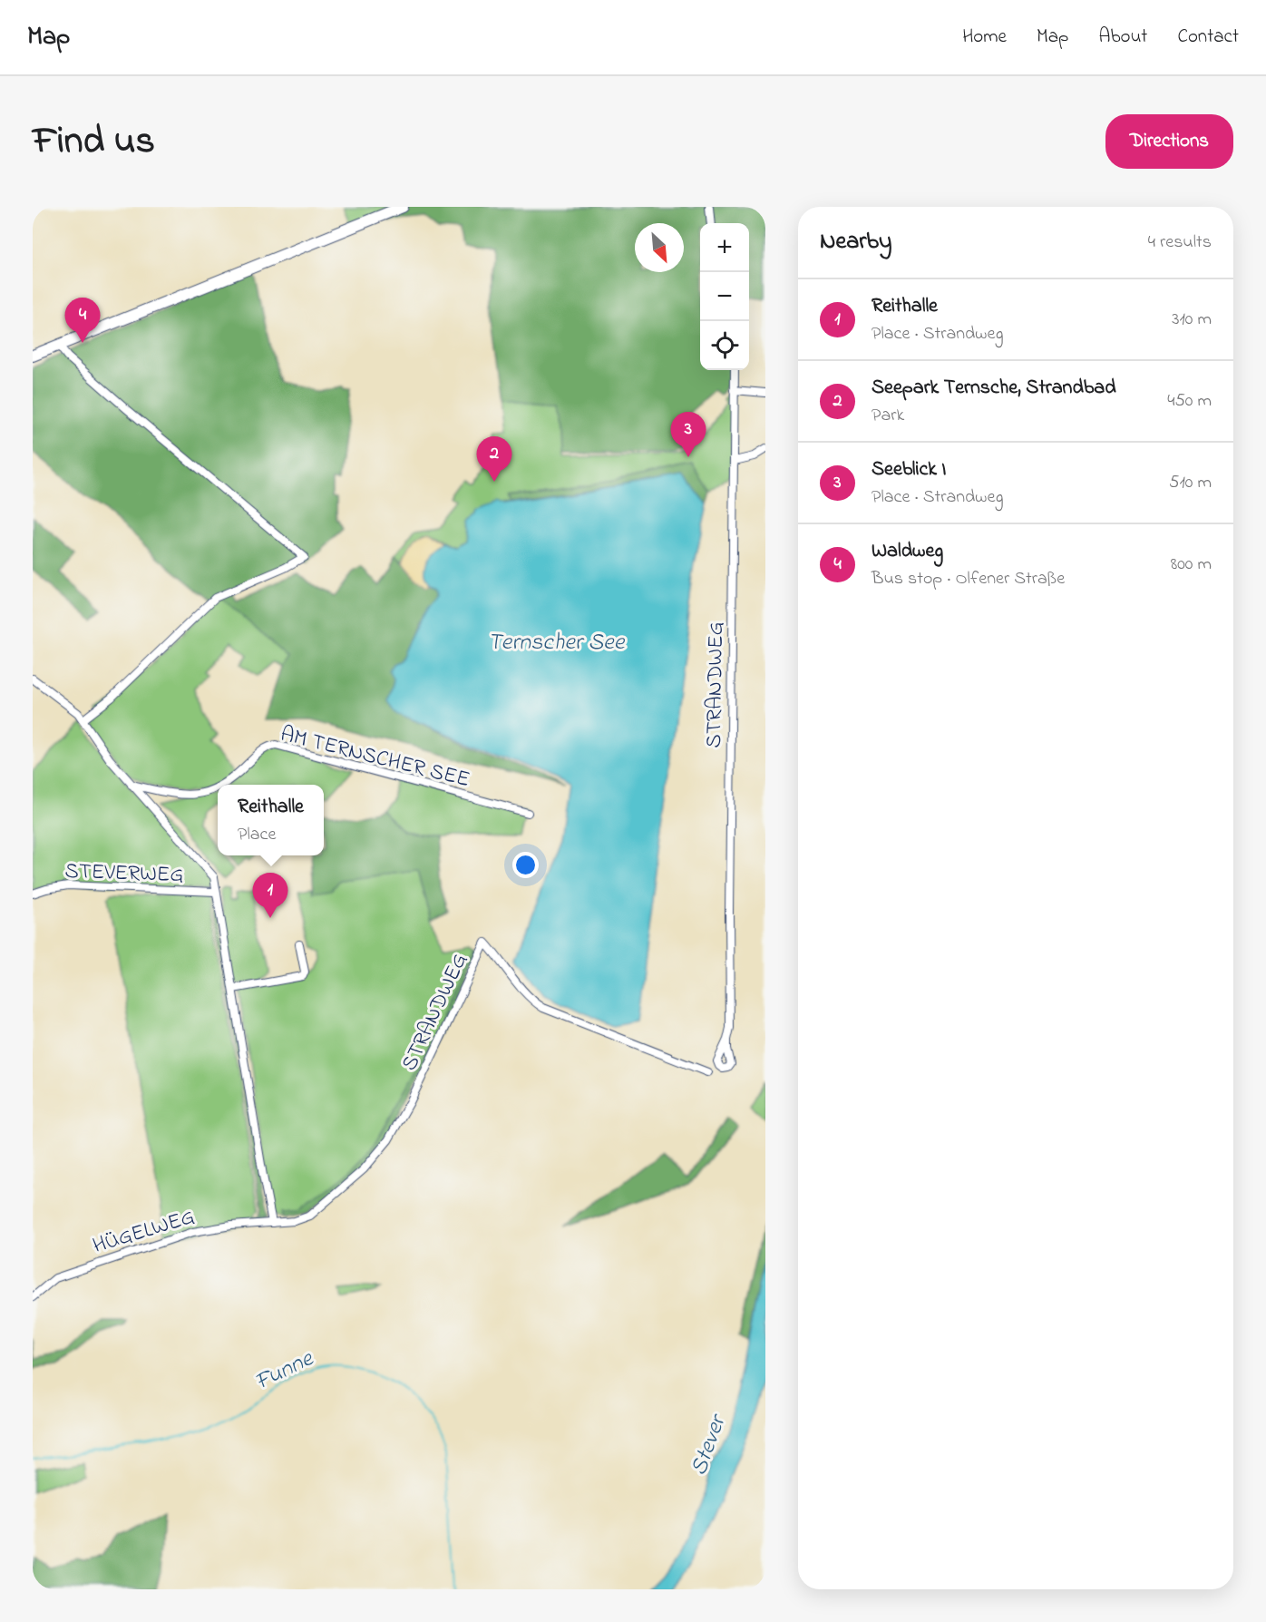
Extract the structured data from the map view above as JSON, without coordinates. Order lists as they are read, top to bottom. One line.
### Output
{"streets":{"street":["STRANDWEG","AM TERNSCHER SEE","STEVERWEG","HÜGELWEG"]},"crossings":[["STRANDWEG","HÜGELWEG"]],"water":["Ternscher See","Funne","Stever"],"north":"bottom right","page":{"header":"Map","nav":["Home","Map","About","Contact"],"title":"Find us","buttons":"Directions","heading":["Nearby","4 results"],"map_buttons":["+","−"],"list":[{"mark":"1","name":"Reithalle","note":"Place · Strandweg","value":"310 m"},{"mark":"2","name":"Seepark Ternsche, Strandbad","note":"Park","value":"450 m"},{"mark":"3","name":"Seeblick I","note":"Place · Strandweg","value":"510 m"},{"mark":"4","name":"Waldweg","note":"Bus stop · Olfener Straße","value":"800 m"}],"pins":["4","3","2","1"],"popup":["Reithalle","Place"]}}
